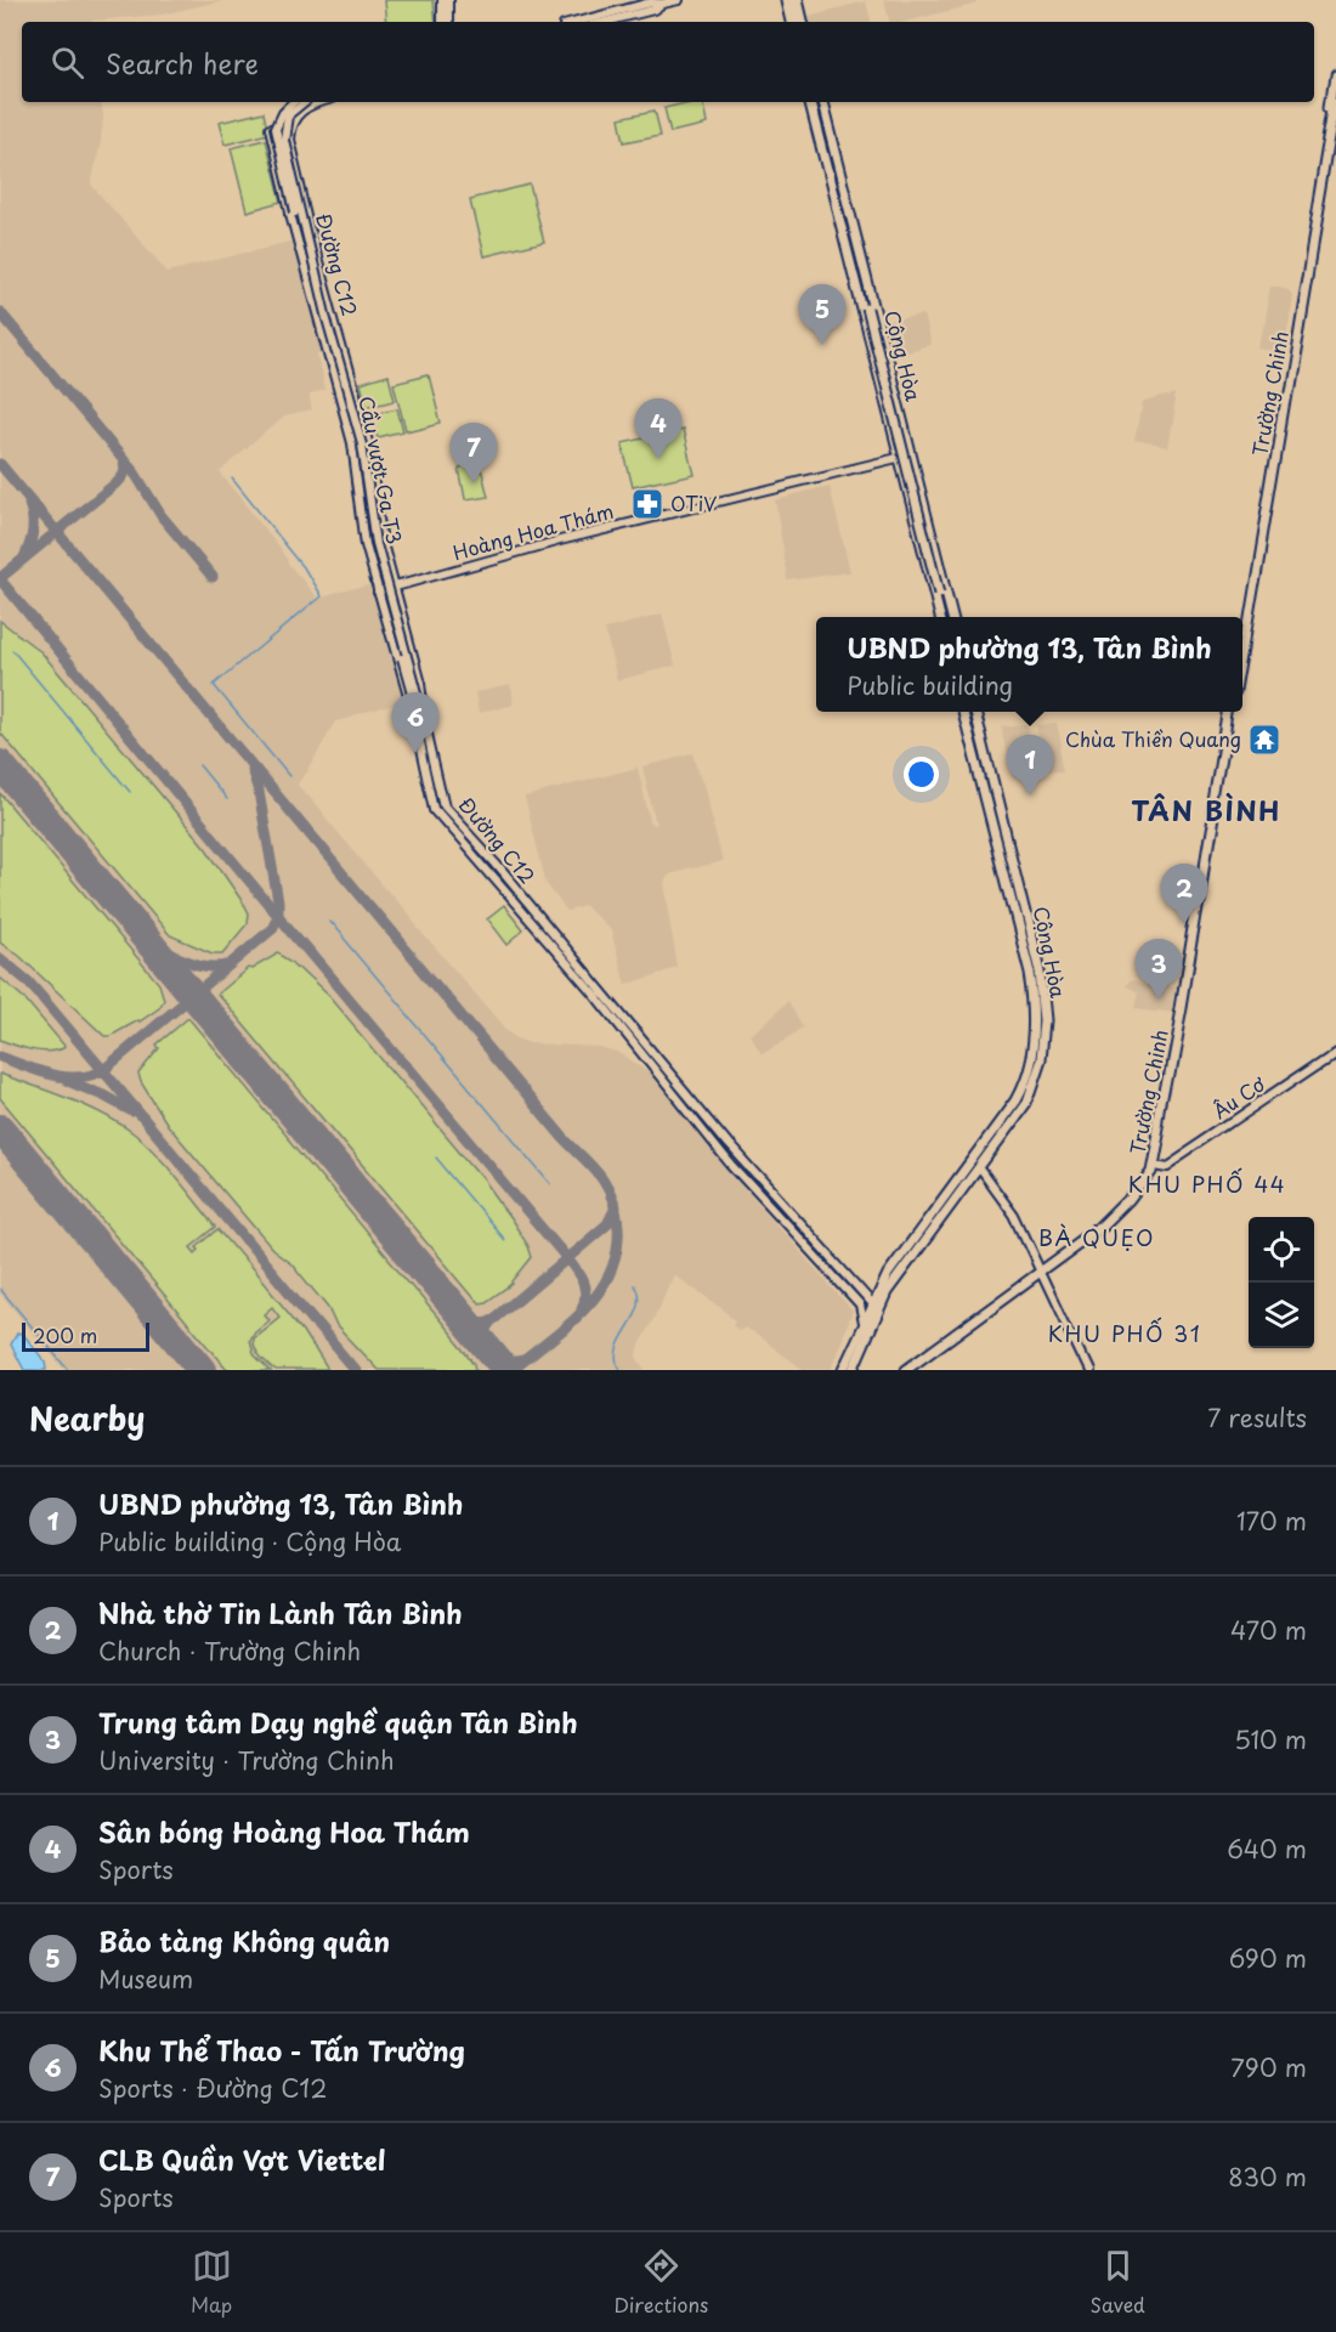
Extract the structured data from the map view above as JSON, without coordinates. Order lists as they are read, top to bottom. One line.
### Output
{"streets":{"main road":["Đường C12","Cộng Hòa","Trường Chinh","Cầu vượt Ga T3","Hoàng Hoa Thám","Âu Cơ"]},"crossings":[["Đường C12","Cộng Hòa"],["Đường C12","Cầu vượt Ga T3"],["Đường C12","Hoàng Hoa Thám"],["Cộng Hòa","Hoàng Hoa Thám"],["Trường Chinh","Âu Cơ"]],"districts":["TÂN BÌNH","KHU PHỐ 44","BÀ QUẸO","KHU PHỐ 31"],"places":{"pharmacy":["OTiV"],"temple":["Chùa Thiền Quang"]},"scale_bar":"200 m","page":{"search":"Search here","pins":["5","4","7","6","1","2","3"],"popup":["UBND phường 13, Tân Bình","Public building"],"scale":"200 m","heading":["Nearby","7 results"],"list":[{"mark":"1","name":"UBND phường 13, Tân Bình","note":"Public building · Cộng Hòa","value":"170 m"},{"mark":"2","name":"Nhà thờ Tin Lành Tân Bình","note":"Church · Trường Chinh","value":"470 m"},{"mark":"3","name":"Trung tâm Dạy nghề quận Tân Bình","note":"University · Trường Chinh","value":"510 m"},{"mark":"4","name":"Sân bóng Hoàng Hoa Thám","note":"Sports","value":"640 m"},{"mark":"5","name":"Bảo tàng Không quân","note":"Museum","value":"690 m"},{"mark":"6","name":"Khu Thể Thao - Tấn Trường","note":"Sports · Đường C12","value":"790 m"},{"mark":"7","name":"CLB Quần Vợt Viettel","note":"Sports","value":"830 m"}],"nav":["Map","Directions","Saved"]}}
